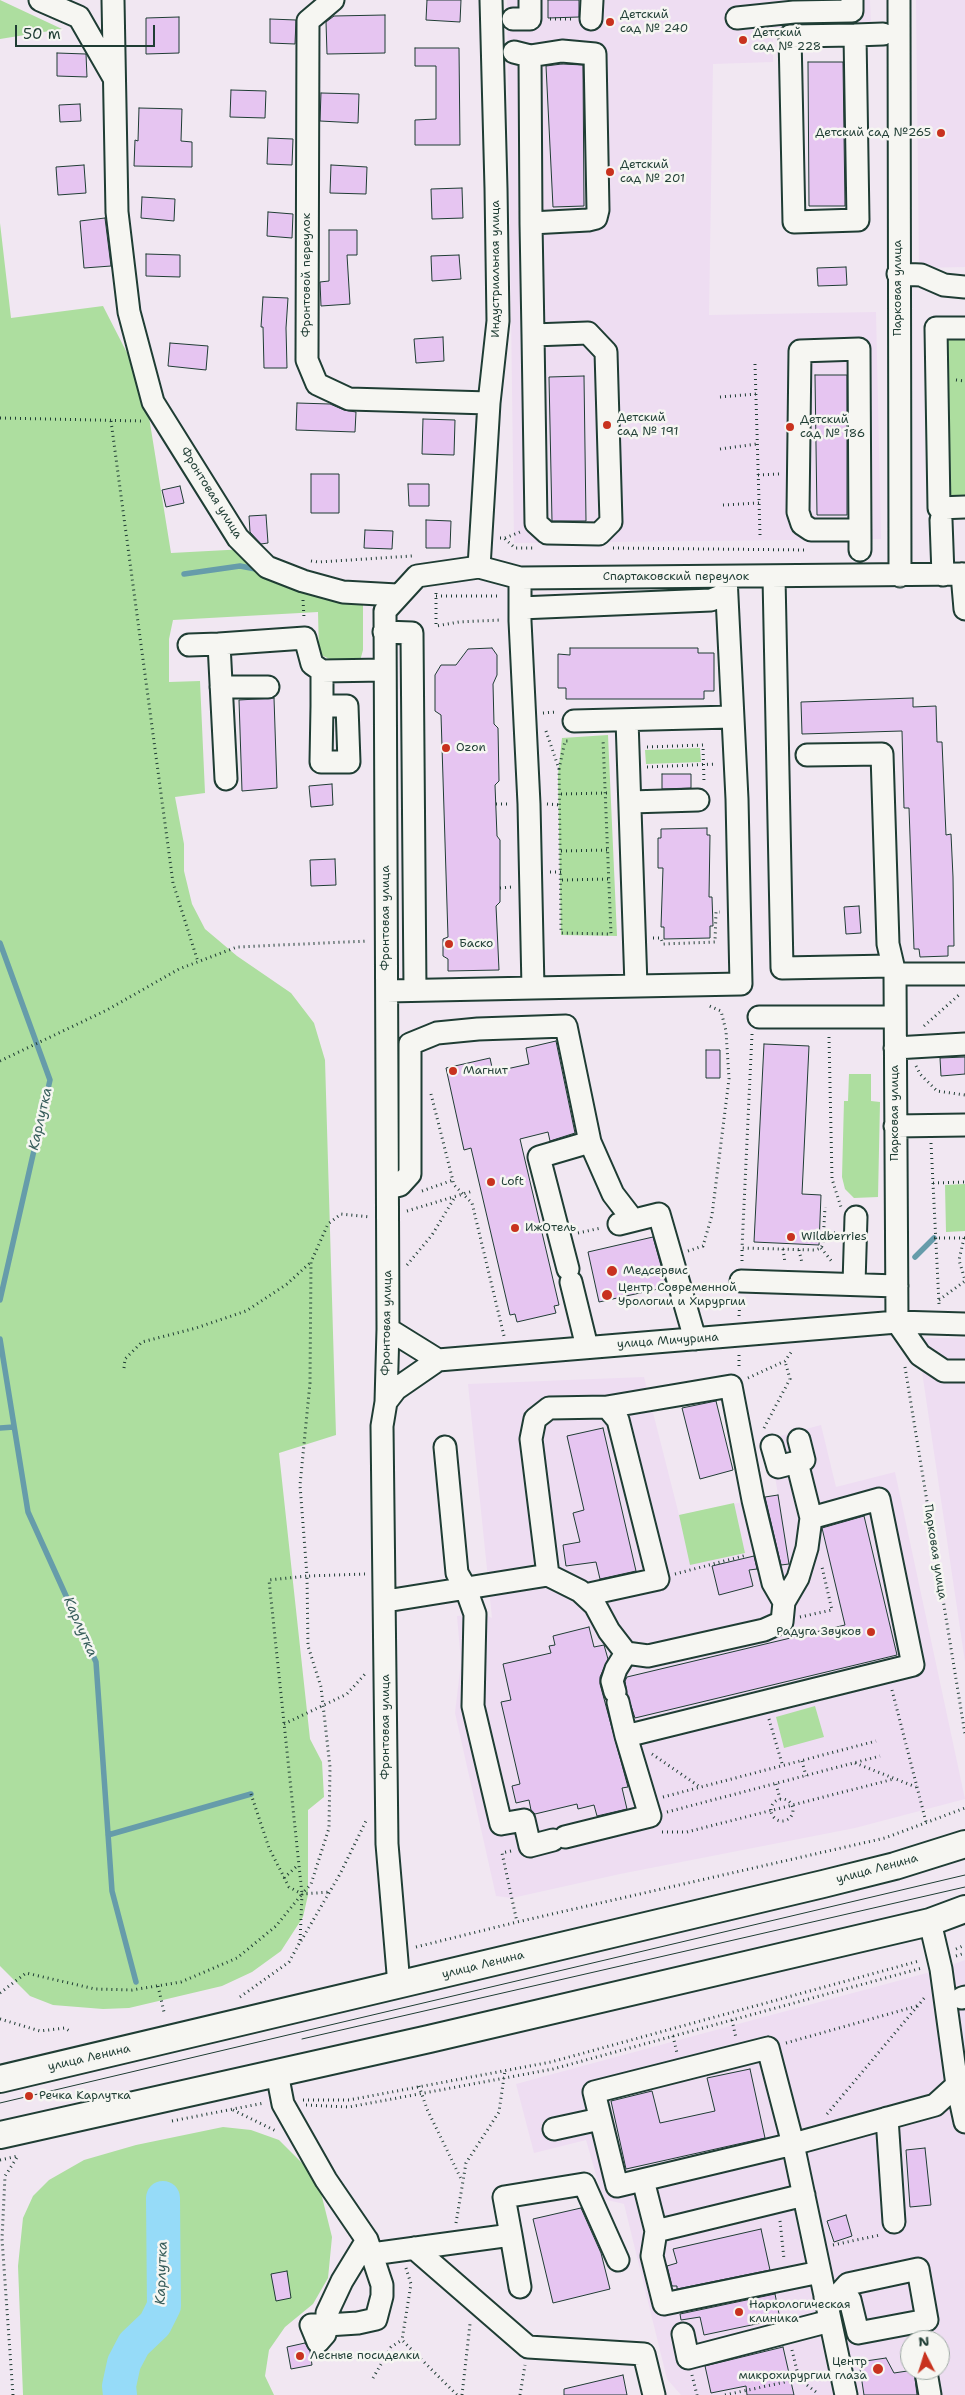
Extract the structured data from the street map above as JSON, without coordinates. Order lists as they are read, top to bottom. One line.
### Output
{"streets":{"main road":["улица Ленина"],"street":["Индустриальная улица","Фронтовой переулок","Парковая улица","Фронтовая улица","Спартаковский переулок","улица Мичурина"]},"crossings":[["Индустриальная улица","Фронтовой переулок"],["Индустриальная улица","Спартаковский переулок"],["Парковая улица","Спартаковский переулок"],["Парковая улица","улица Мичурина"],["Фронтовая улица","Спартаковский переулок"],["Фронтовая улица","улица Мичурина"],["Фронтовая улица","улица Ленина"]],"water":["Карлутка"],"places":["Детский сад № 240","Детский сад № 228","Детский сад №265","Детский сад № 201","Детский сад № 191","Детский сад № 186","Ozon","Баско","Магнит","Loft","ИжОтель","Wildberries","Медсервис","Центр Современной Урологии и Хирургии","Радуга Звуков","Речка Карлутка","Наркологическая клиника","Лесные посиделки","Центр микрохирургии глаза"],"scale_bar":"50 m","north":"top"}
